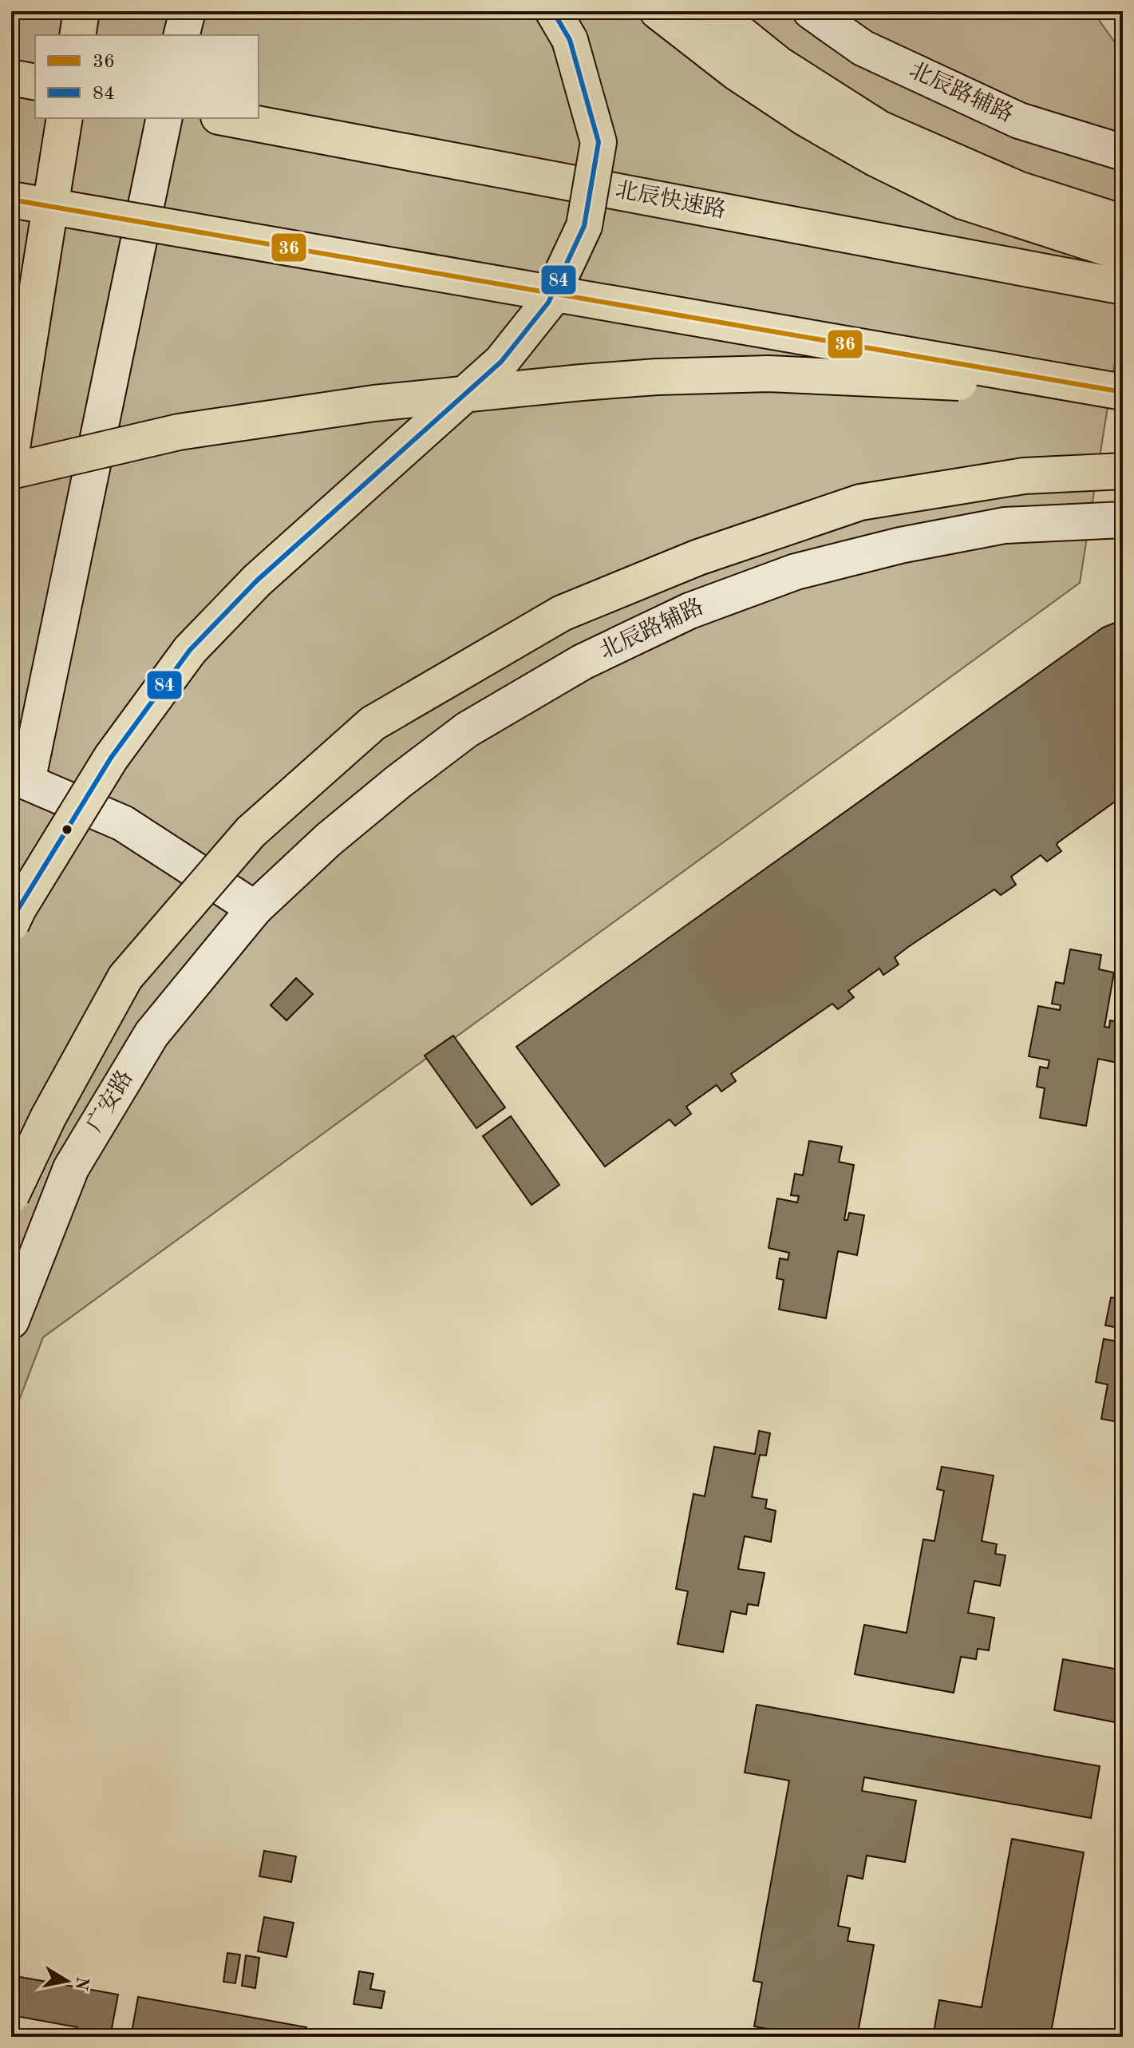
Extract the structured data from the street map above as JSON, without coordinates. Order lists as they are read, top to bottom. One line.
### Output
{"streets":{"highway":["北辰快速路"],"main road":["北辰路辅路","广安路"]},"crossings":[["北辰路辅路","广安路"]],"lines":["transit line 84","transit line 36"],"legend":["36","84"],"north":"right"}
